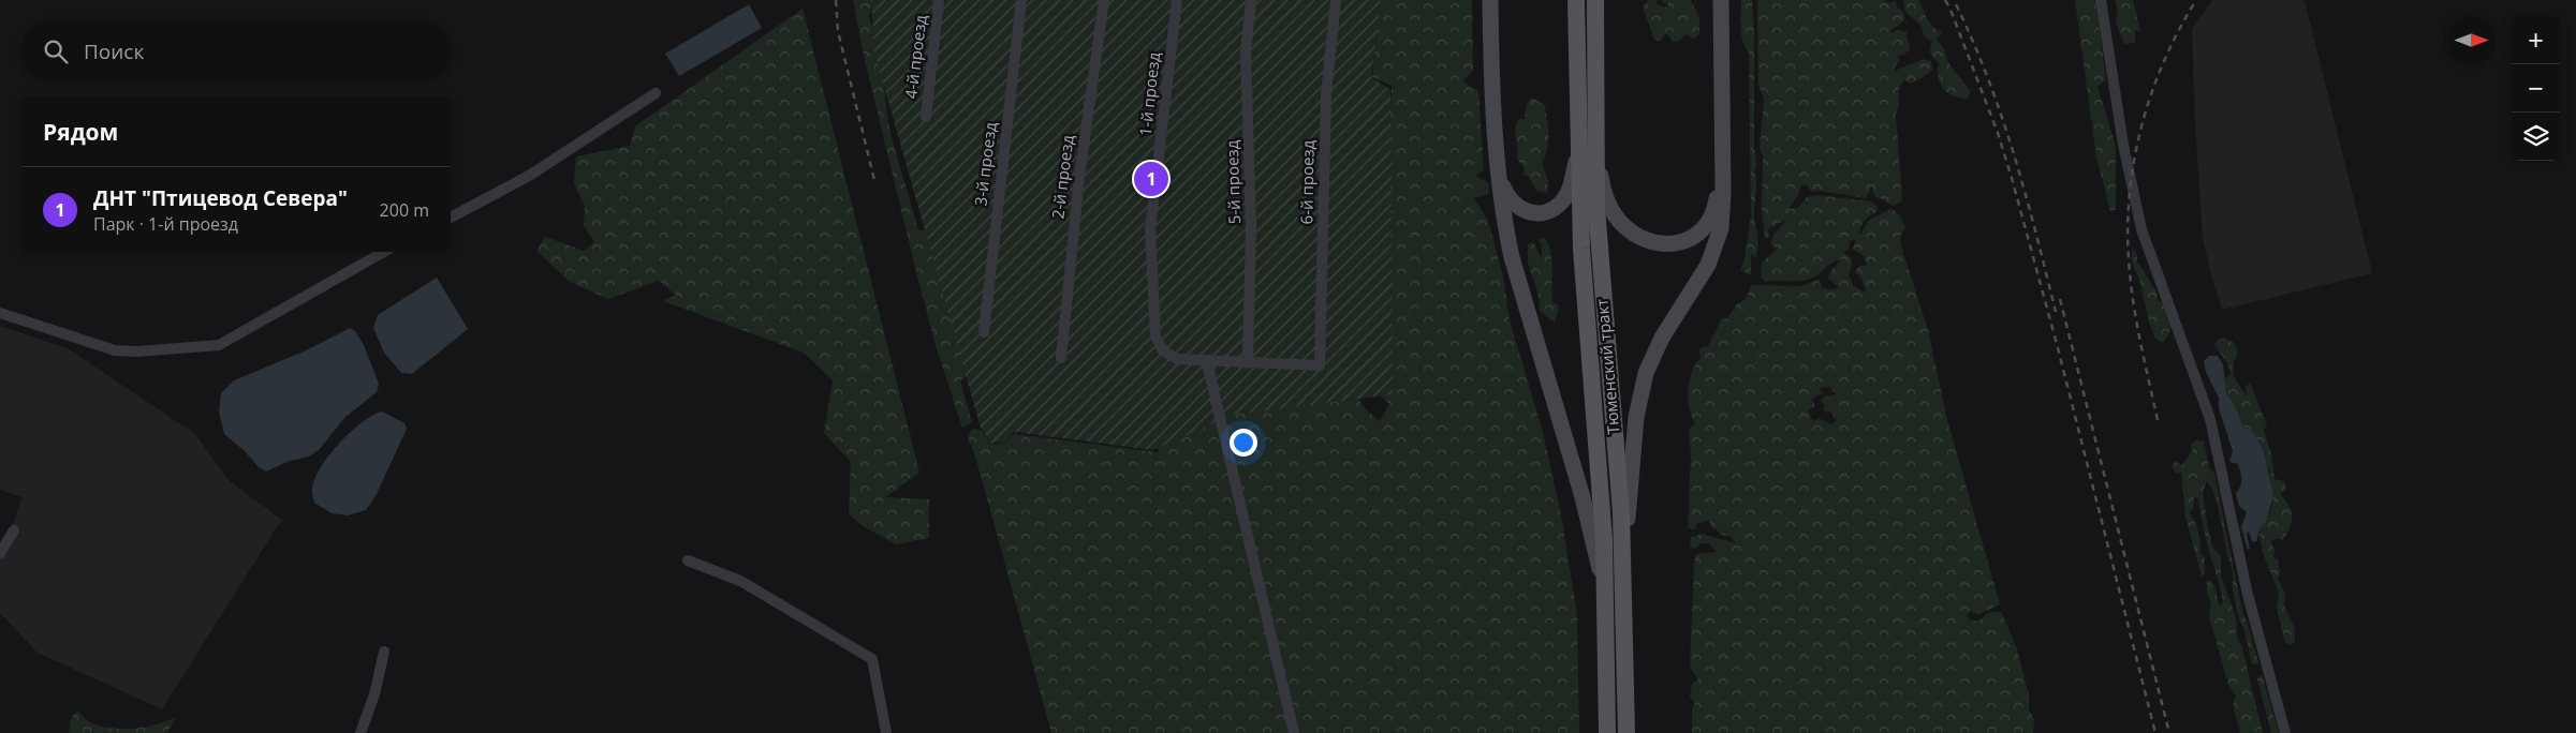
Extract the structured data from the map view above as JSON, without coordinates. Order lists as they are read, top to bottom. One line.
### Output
{"streets":{"main road":["Тюменский тракт"],"street":["4-й проезд","1-й проезд","3-й проезд","2-й проезд","5-й проезд","6-й проезд"]},"crossings":[["5-й проезд","6-й проезд"]],"north":"right","page":{"map_buttons":["+","−"],"search":"Поиск","heading":"Рядом","pins":"1","list":[{"mark":"1","name":"ДНТ \"Птицевод Севера\"","note":"Парк · 1-й проезд","value":"200 m"}]}}
